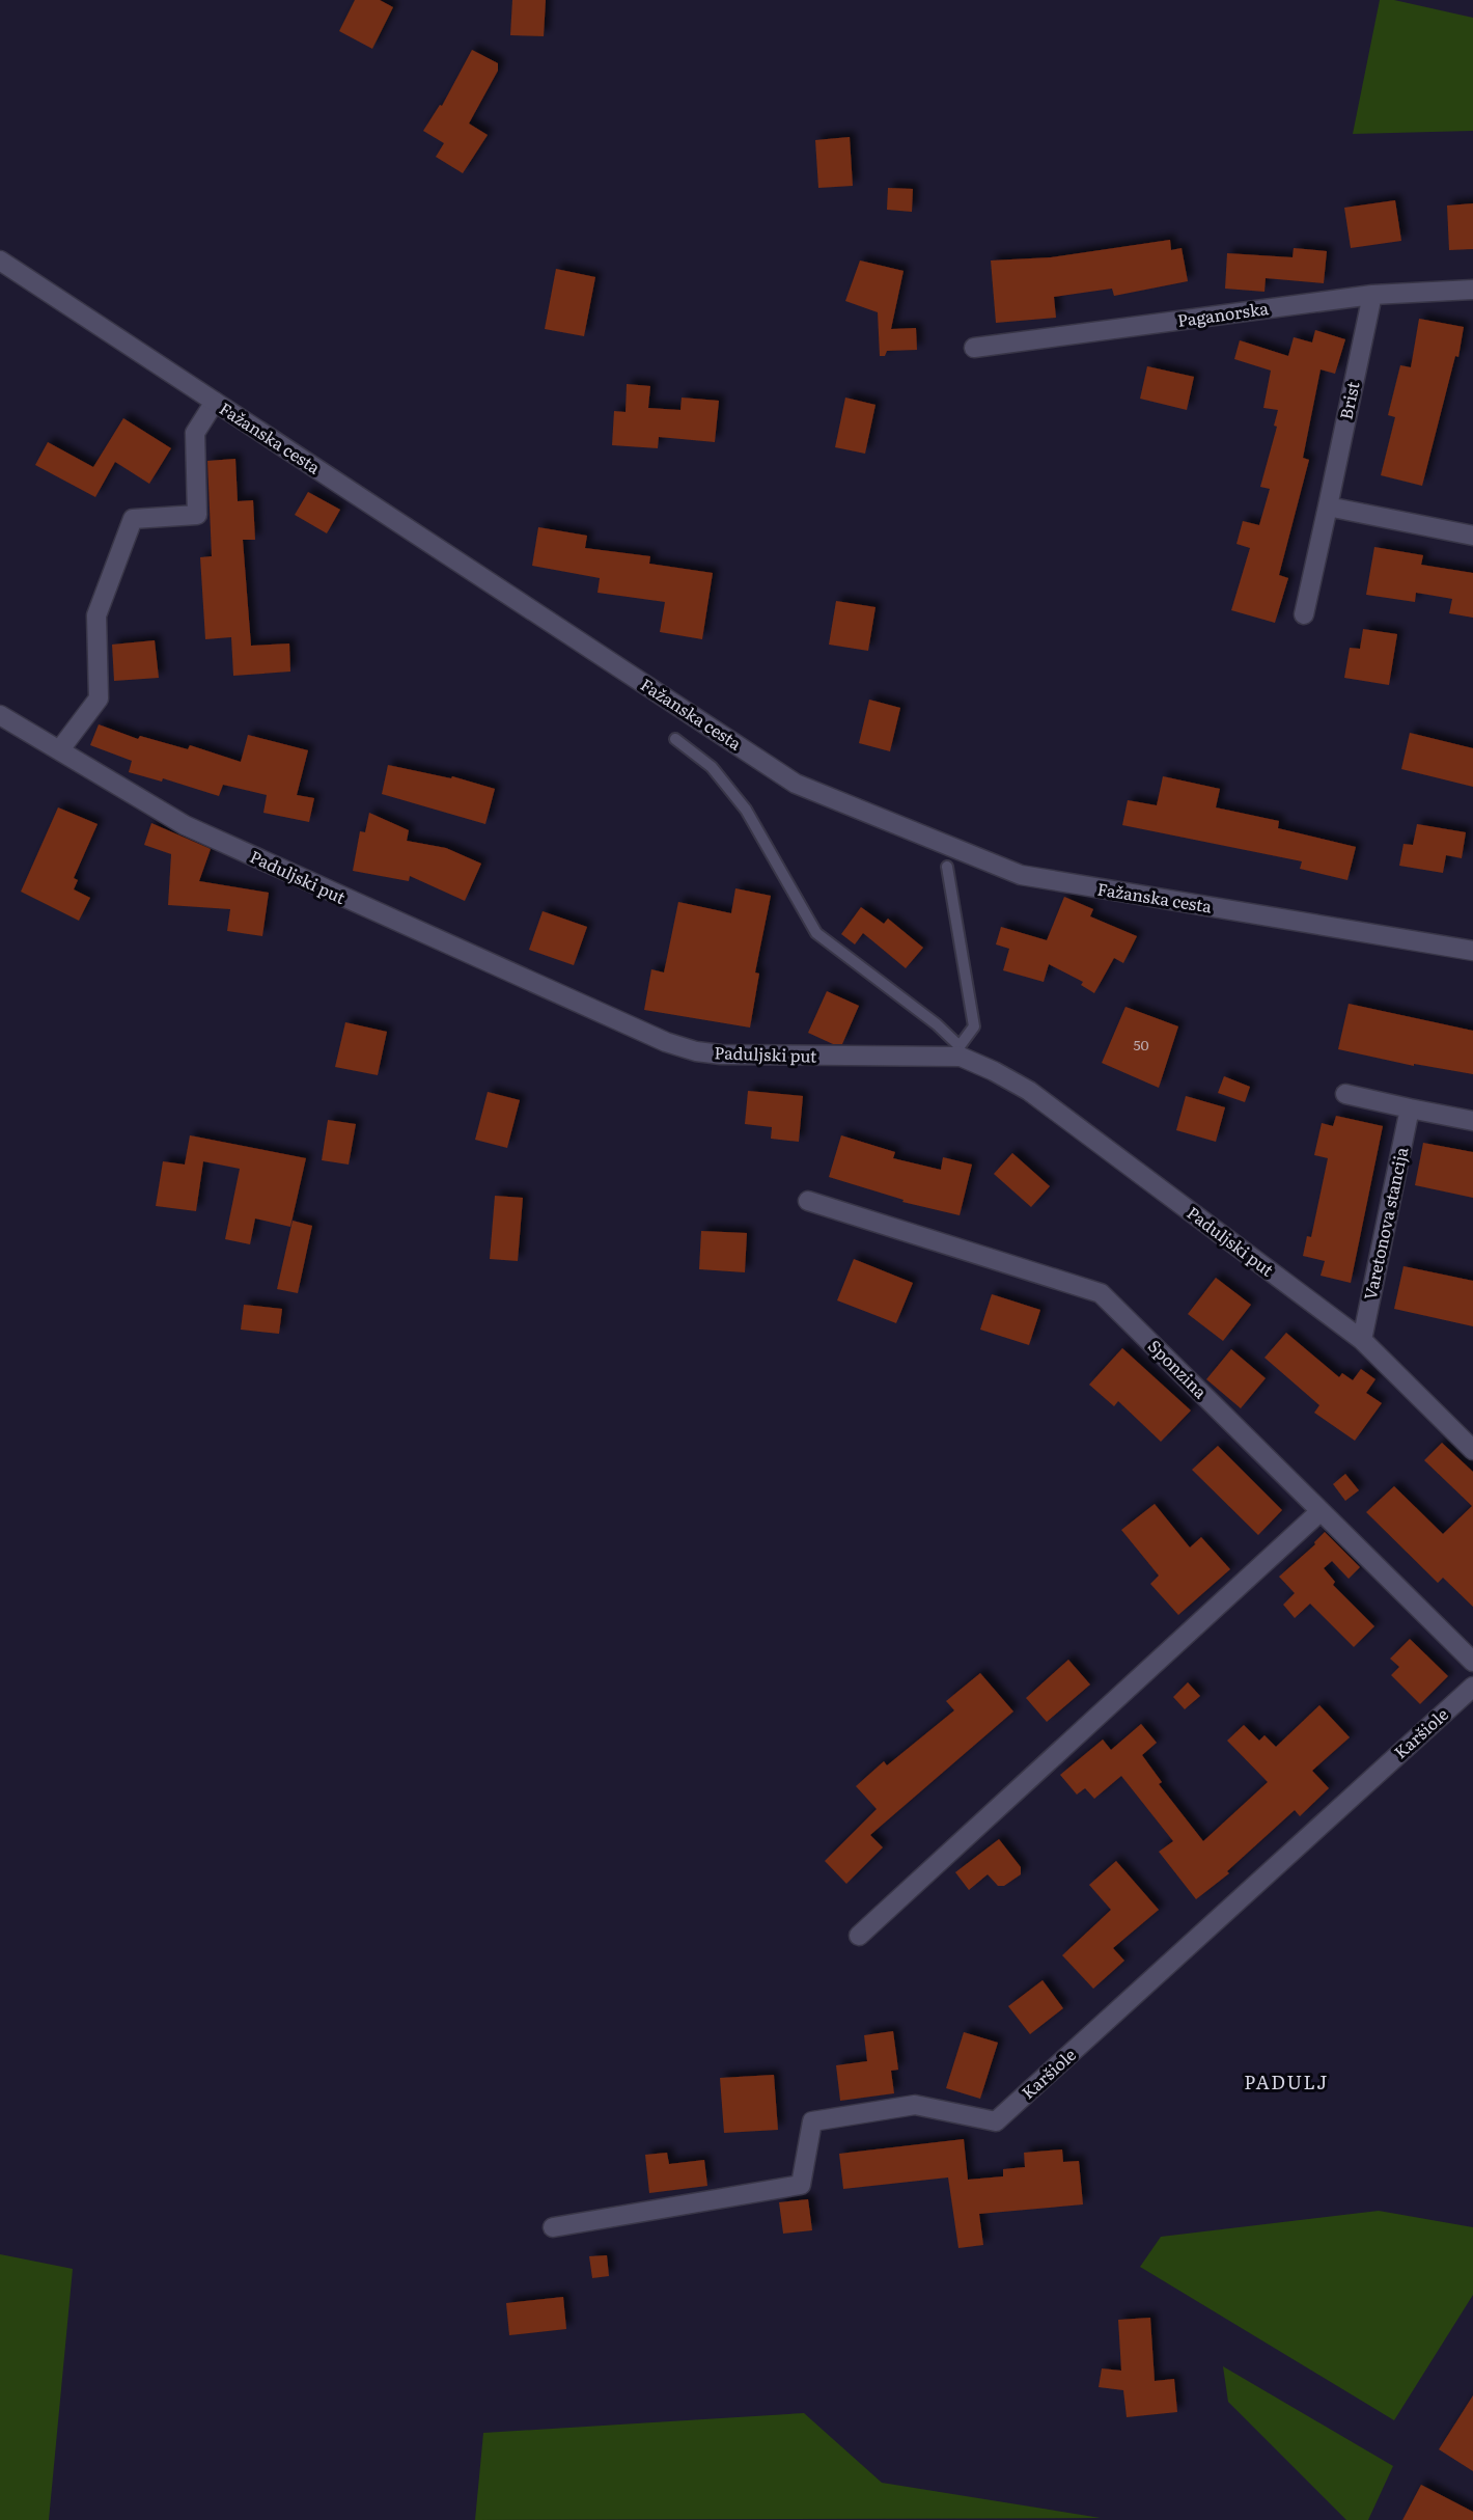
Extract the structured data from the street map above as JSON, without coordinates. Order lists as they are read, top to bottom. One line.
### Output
{"streets":{"street":["Paganorska","Brist","Fažanska cesta","Paduljski put","Varetonova stancija","Sponzina","Karšiole"]},"crossings":[["Paganorska","Brist"],["Paduljski put","Varetonova stancija"]],"districts":["PADULJ"],"house_numbers":["50"]}
